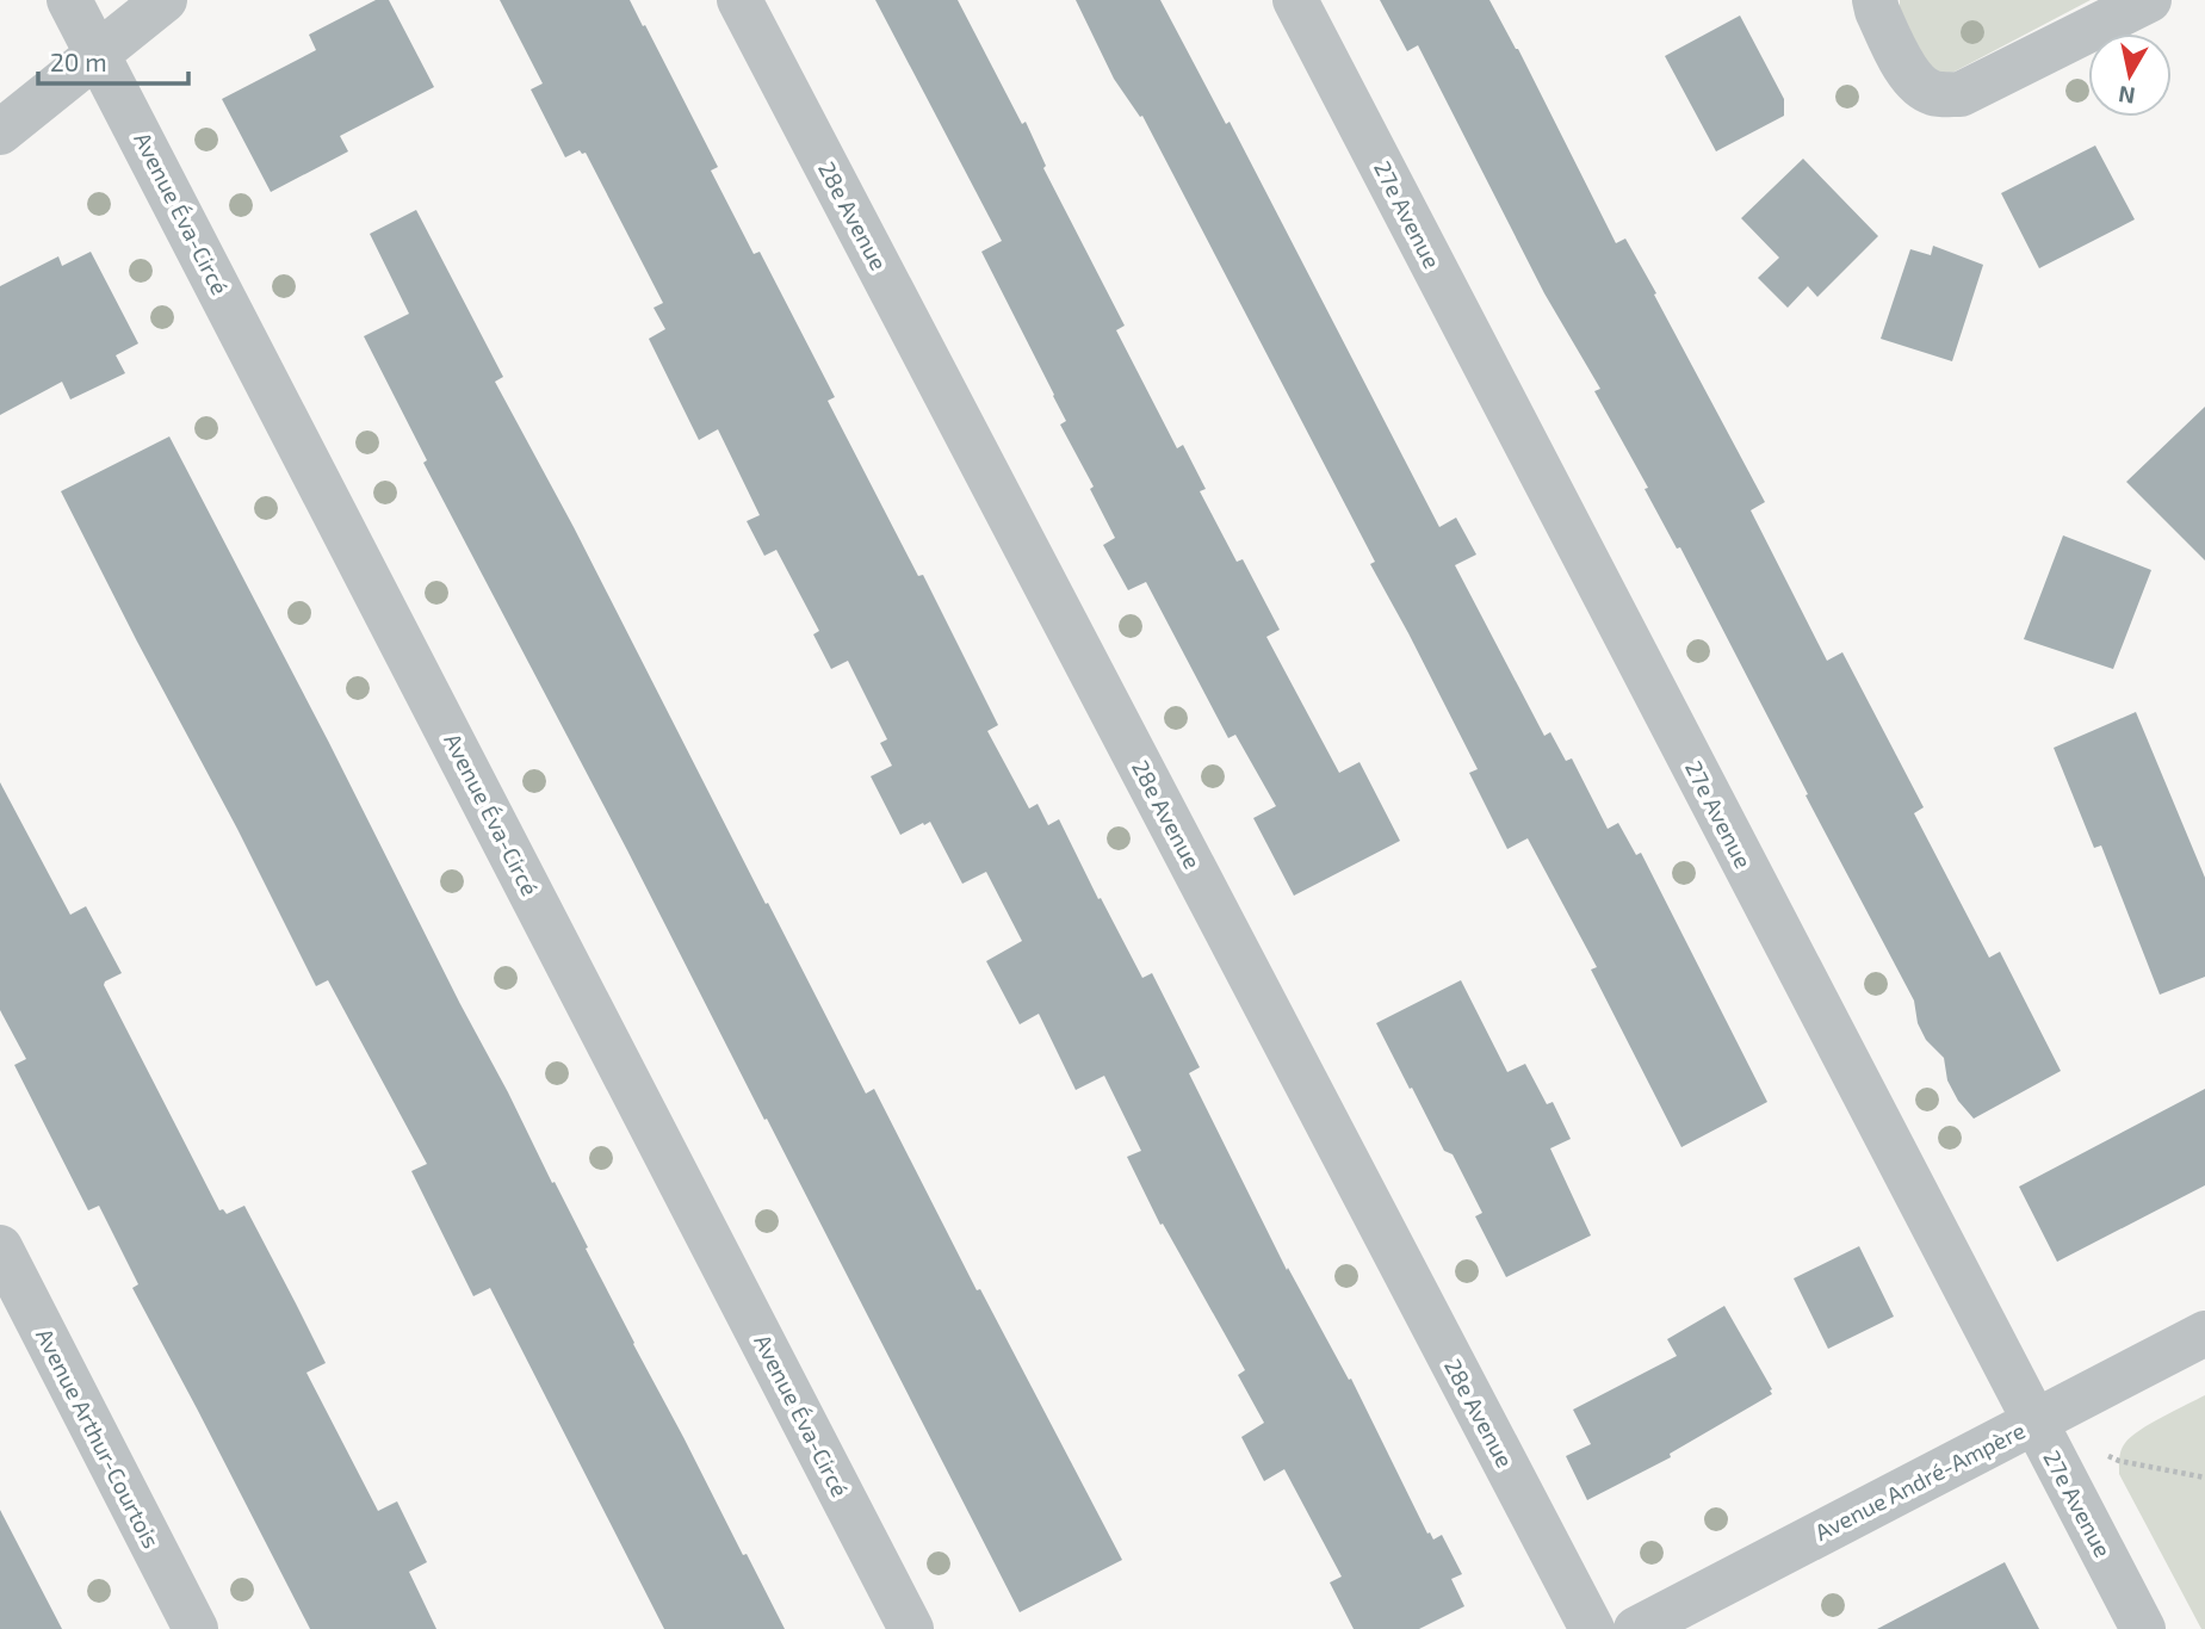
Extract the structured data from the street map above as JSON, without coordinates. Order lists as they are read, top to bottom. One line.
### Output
{"streets":{"street":["Avenue Éva-Circé","27e Avenue","28e Avenue","Avenue Arthur-Courtois","Avenue André-Ampère"]},"crossings":[["27e Avenue","Avenue André-Ampère"]],"scale_bar":"20 m","north":"bottom"}
